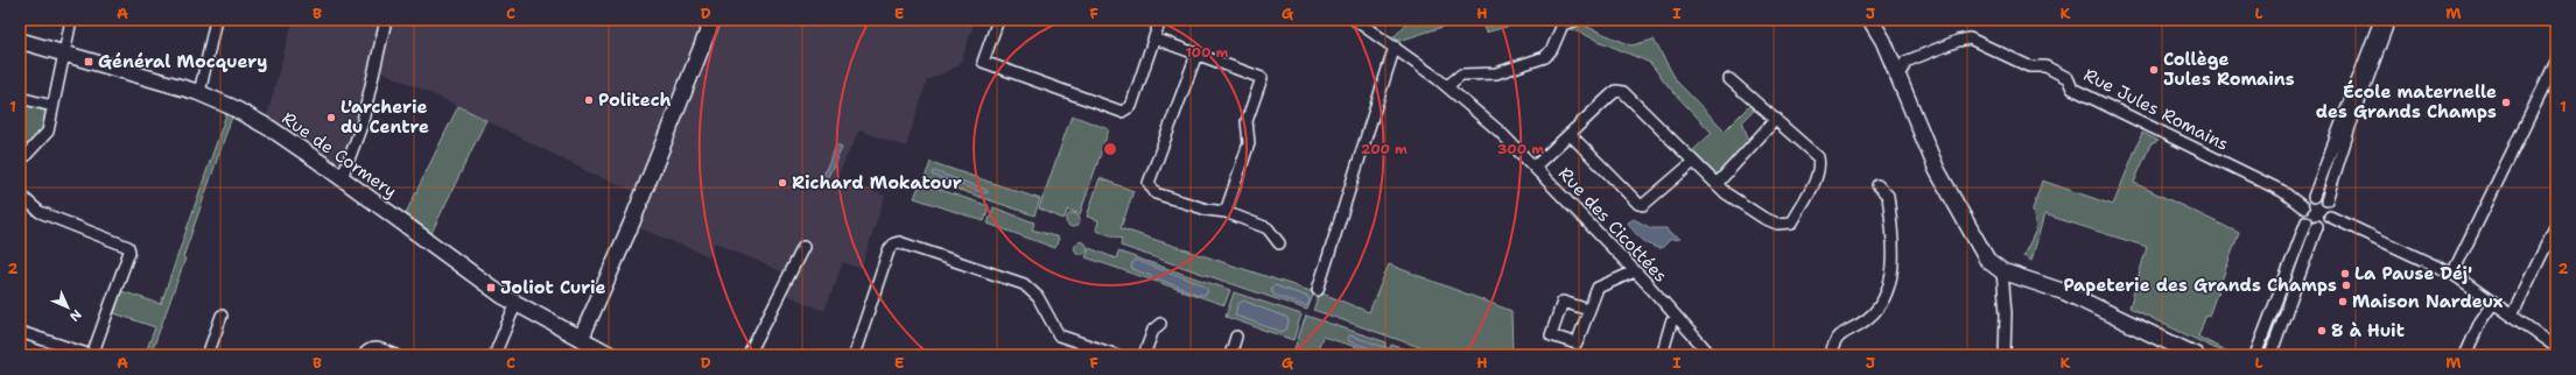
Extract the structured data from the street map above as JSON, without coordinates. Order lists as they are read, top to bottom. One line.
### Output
{"streets":{"main road":["Rue de Cormery"],"street":["Rue Jules Romains","Rue des Cicottées"]},"places":{"transit":["Général Mocquery","Joliot Curie"],"other":["Collège Jules Romains","Politech","École maternelle des Grands Champs","L'archerie du Centre","Richard Mokatour","La Pause Déj'","Papeterie des Grands Champs","Maison Nardeux","8 à Huit"]},"north":"bottom right","grid":{"columns":["A","B","C","D","E","F","G","H","I","J","K","L","M"],"rows":["1","2"]},"rings":["100 m","200 m","300 m"]}
